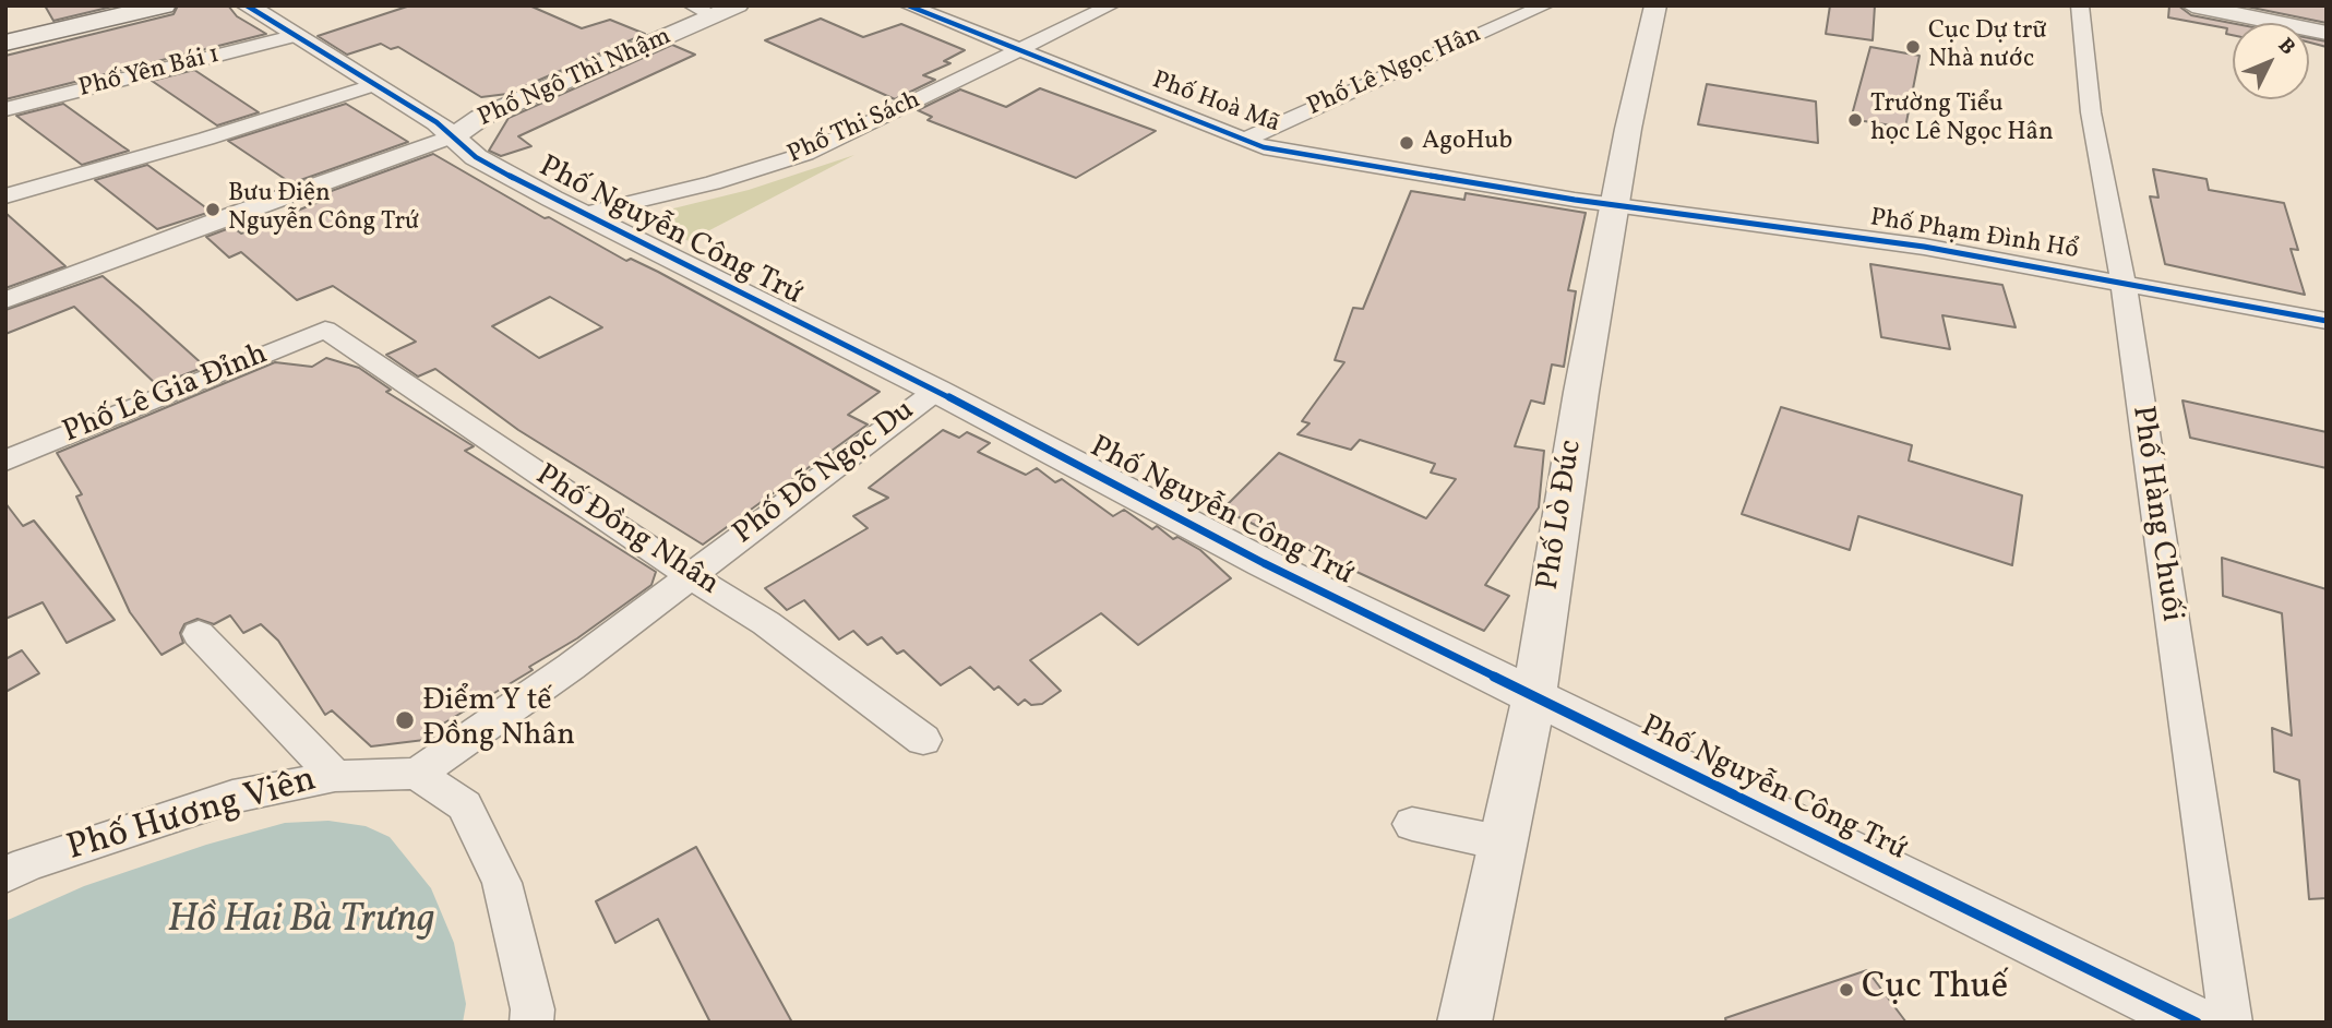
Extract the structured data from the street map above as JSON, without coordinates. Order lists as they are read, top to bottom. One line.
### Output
{"streets":{"street":["Phố Lê Ngọc Hân","Phố Yên Bái 1","Phố Ngô Thì Nhậm","Phố Hoà Mã","Phố Thi Sách","Phố Nguyễn Công Trứ","Phố Phạm Đình Hổ","Phố Lê Gia Đỉnh","Phố Đỗ Ngọc Du","Phố Hàng Chuối","Phố Lò Đúc","Phố Đồng Nhân","Phố Hương Viên"]},"crossings":[["Phố Lê Ngọc Hân","Phố Hoà Mã"],["Phố Yên Bái 1","Phố Nguyễn Công Trứ"],["Phố Ngô Thì Nhậm","Phố Nguyễn Công Trứ"],["Phố Hoà Mã","Phố Thi Sách"],["Phố Hoà Mã","Phố Phạm Đình Hổ"],["Phố Hoà Mã","Phố Lò Đúc"],["Phố Thi Sách","Phố Nguyễn Công Trứ"],["Phố Nguyễn Công Trứ","Phố Đỗ Ngọc Du"],["Phố Nguyễn Công Trứ","Phố Lò Đúc"],["Phố Phạm Đình Hổ","Phố Hàng Chuối"],["Phố Phạm Đình Hổ","Phố Lò Đúc"],["Phố Lê Gia Đỉnh","Phố Đồng Nhân"],["Phố Đỗ Ngọc Du","Phố Đồng Nhân"],["Phố Đỗ Ngọc Du","Phố Hương Viên"]],"water":["Hồ Hai Bà Trưng"],"places":["Cục Dự trữ Nhà nước","Trường Tiểu học Lê Ngọc Hân","AgoHub","Bưu Điện Nguyễn Công Trứ","Điểm Y tế Đồng Nhân","Cục Thuế"],"north":"top right"}
